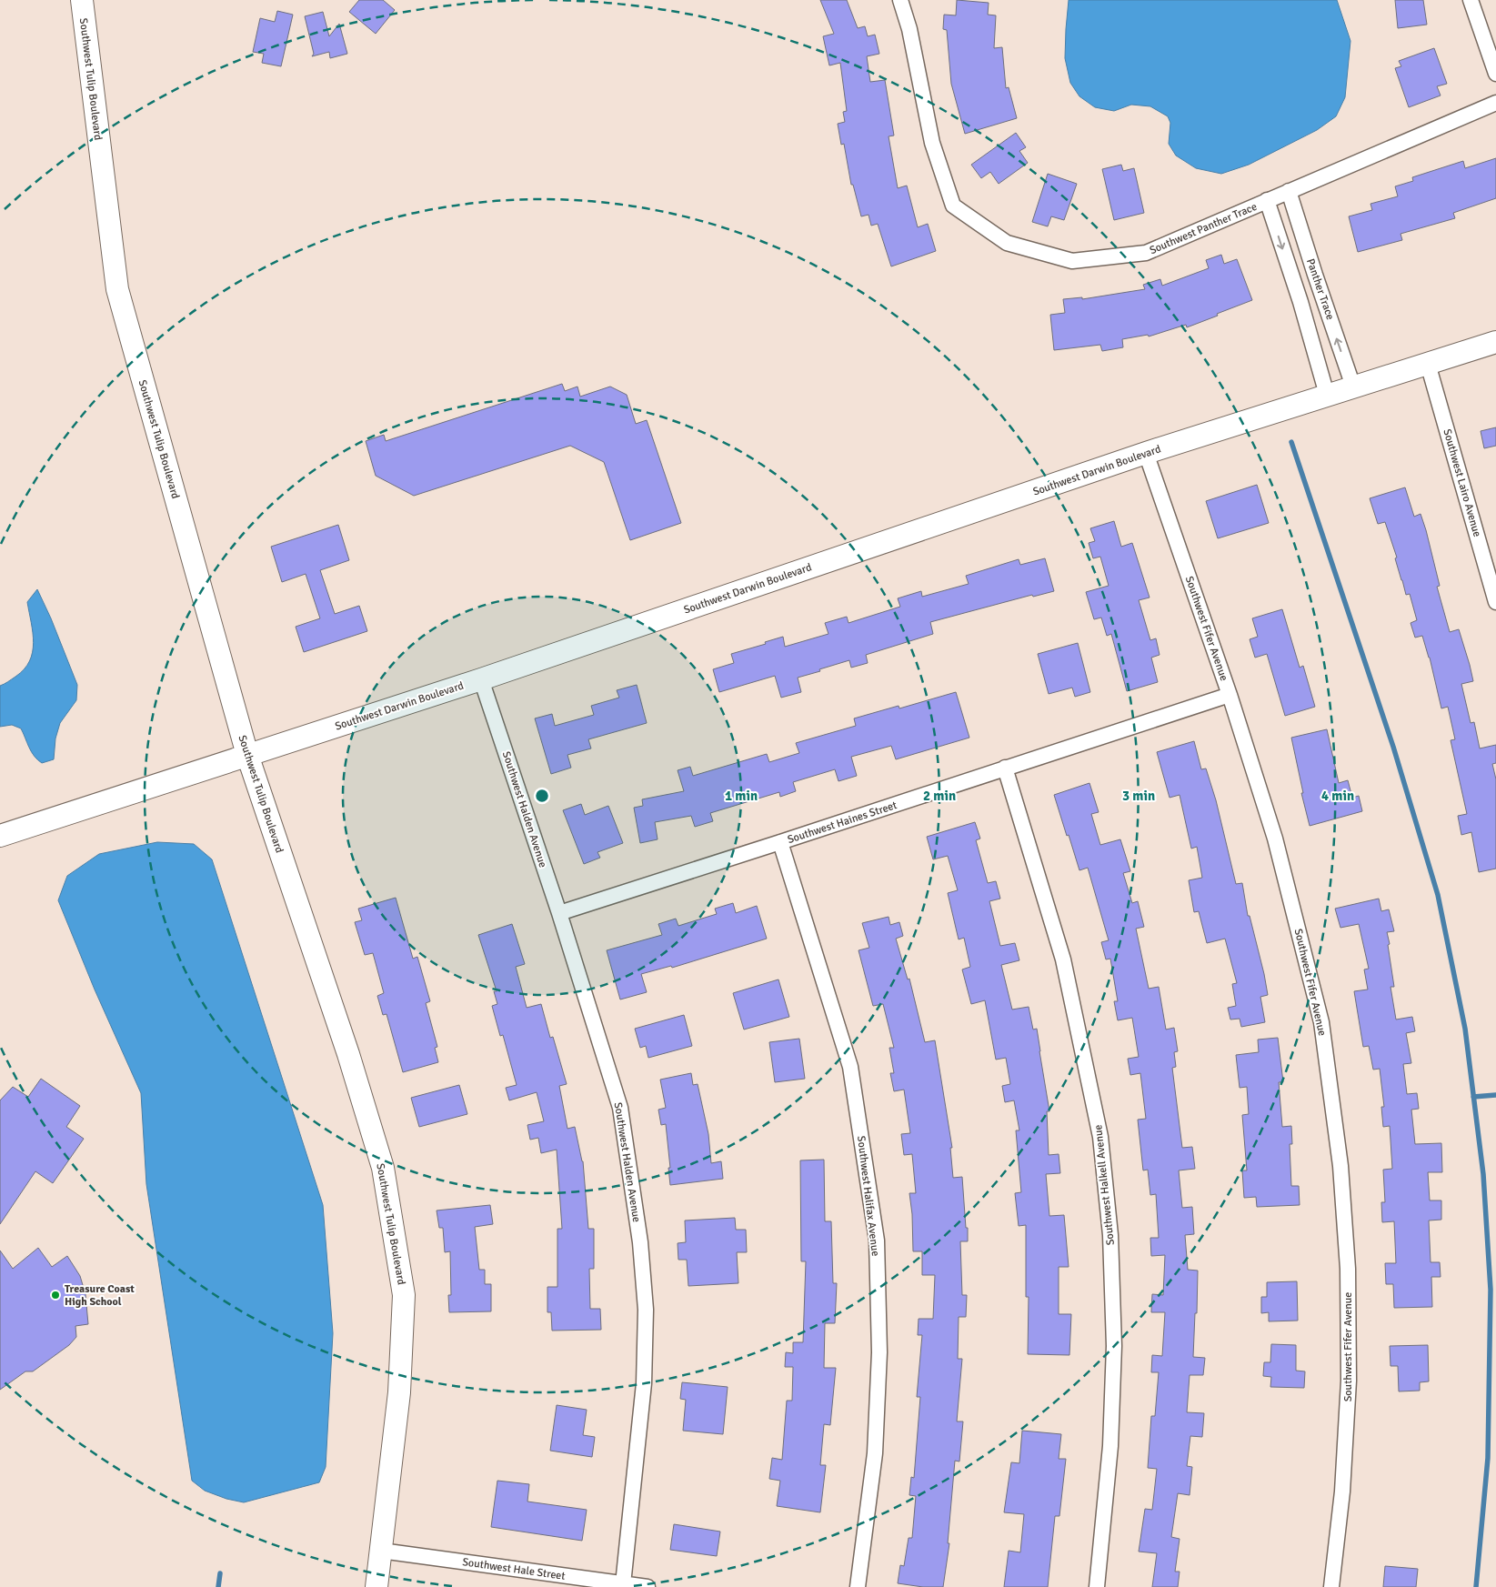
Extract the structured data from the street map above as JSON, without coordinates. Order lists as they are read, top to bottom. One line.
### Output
{"streets":{"street":["Southwest Tulip Boulevard","Southwest Panther Trace","Panther Trace","Southwest Darwin Boulevard","Southwest Lairo Avenue","Southwest Fifer Avenue","Southwest Halden Avenue","Southwest Haines Street","Southwest Halkell Avenue","Southwest Halifax Avenue","Southwest Hale Street"]},"crossings":[["Southwest Tulip Boulevard","Southwest Darwin Boulevard"],["Southwest Tulip Boulevard","Southwest Hale Street"],["Southwest Panther Trace","Panther Trace"],["Panther Trace","Southwest Darwin Boulevard"],["Southwest Darwin Boulevard","Southwest Lairo Avenue"],["Southwest Darwin Boulevard","Southwest Fifer Avenue"],["Southwest Darwin Boulevard","Southwest Halden Avenue"],["Southwest Fifer Avenue","Southwest Haines Street"],["Southwest Halden Avenue","Southwest Haines Street"],["Southwest Halden Avenue","Southwest Hale Street"],["Southwest Haines Street","Southwest Halkell Avenue"],["Southwest Haines Street","Southwest Halifax Avenue"]],"places":["Treasure Coast High School"],"rings":["1 min","2 min","3 min","4 min"]}
